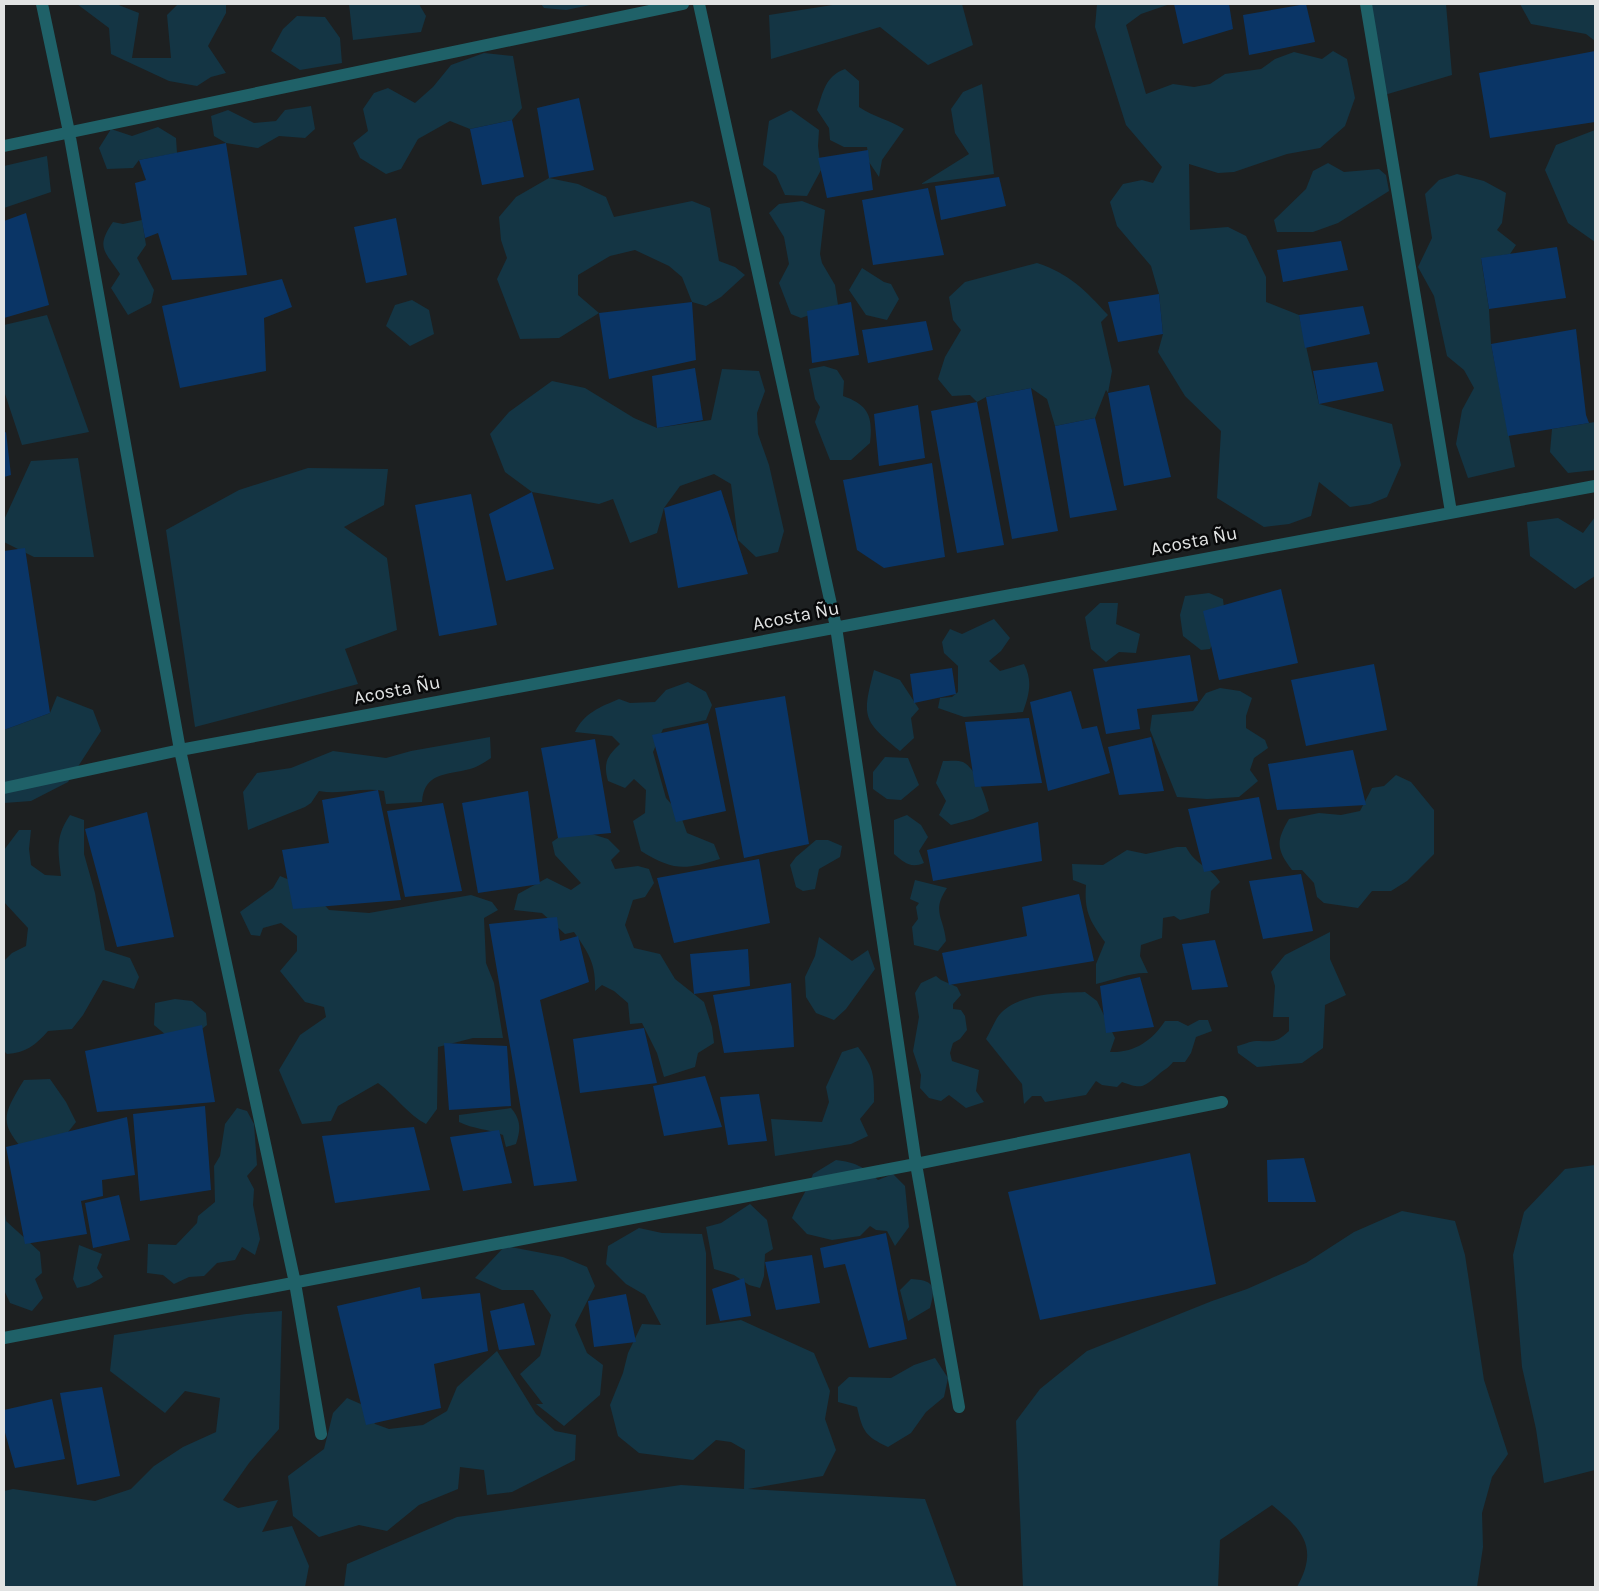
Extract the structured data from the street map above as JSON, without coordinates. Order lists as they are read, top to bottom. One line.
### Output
{"streets":{"street":["Acosta Ñu"]}}
